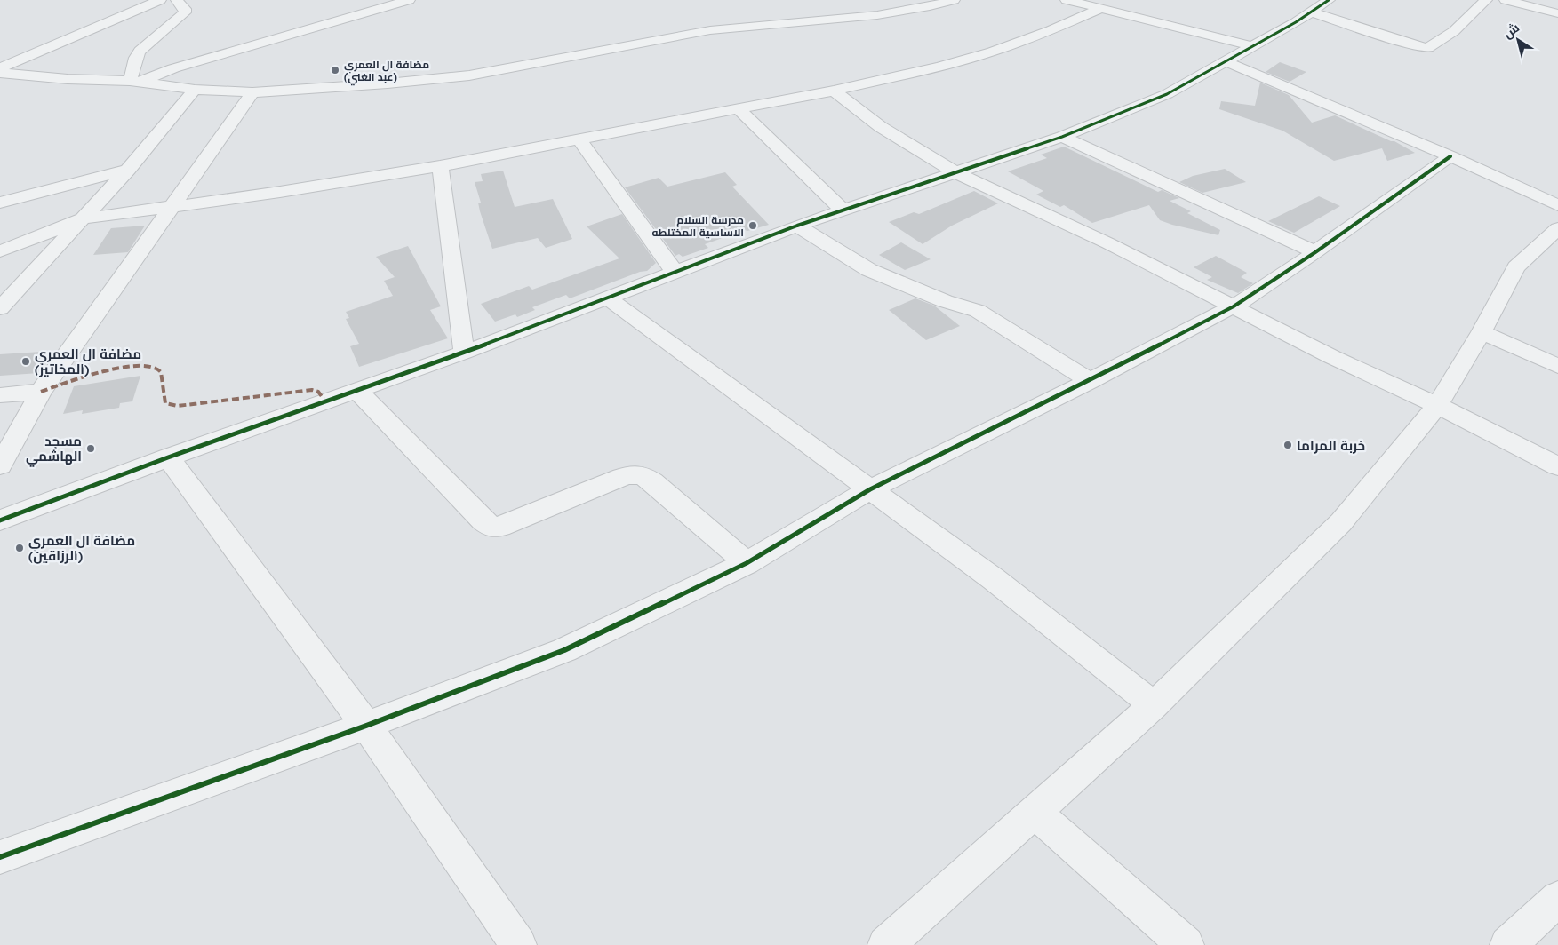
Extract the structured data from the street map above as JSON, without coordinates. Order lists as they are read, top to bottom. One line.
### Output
{"places":["مضافة ال العمري (عبد الغني)","مدرسة السلام الاساسية المختلطه","مضافة ال العمري (المخاتير)","خربة المراما","مسجد الهاشمي","مضافة ال العمري (الرزاقين)"],"north":"top left"}
